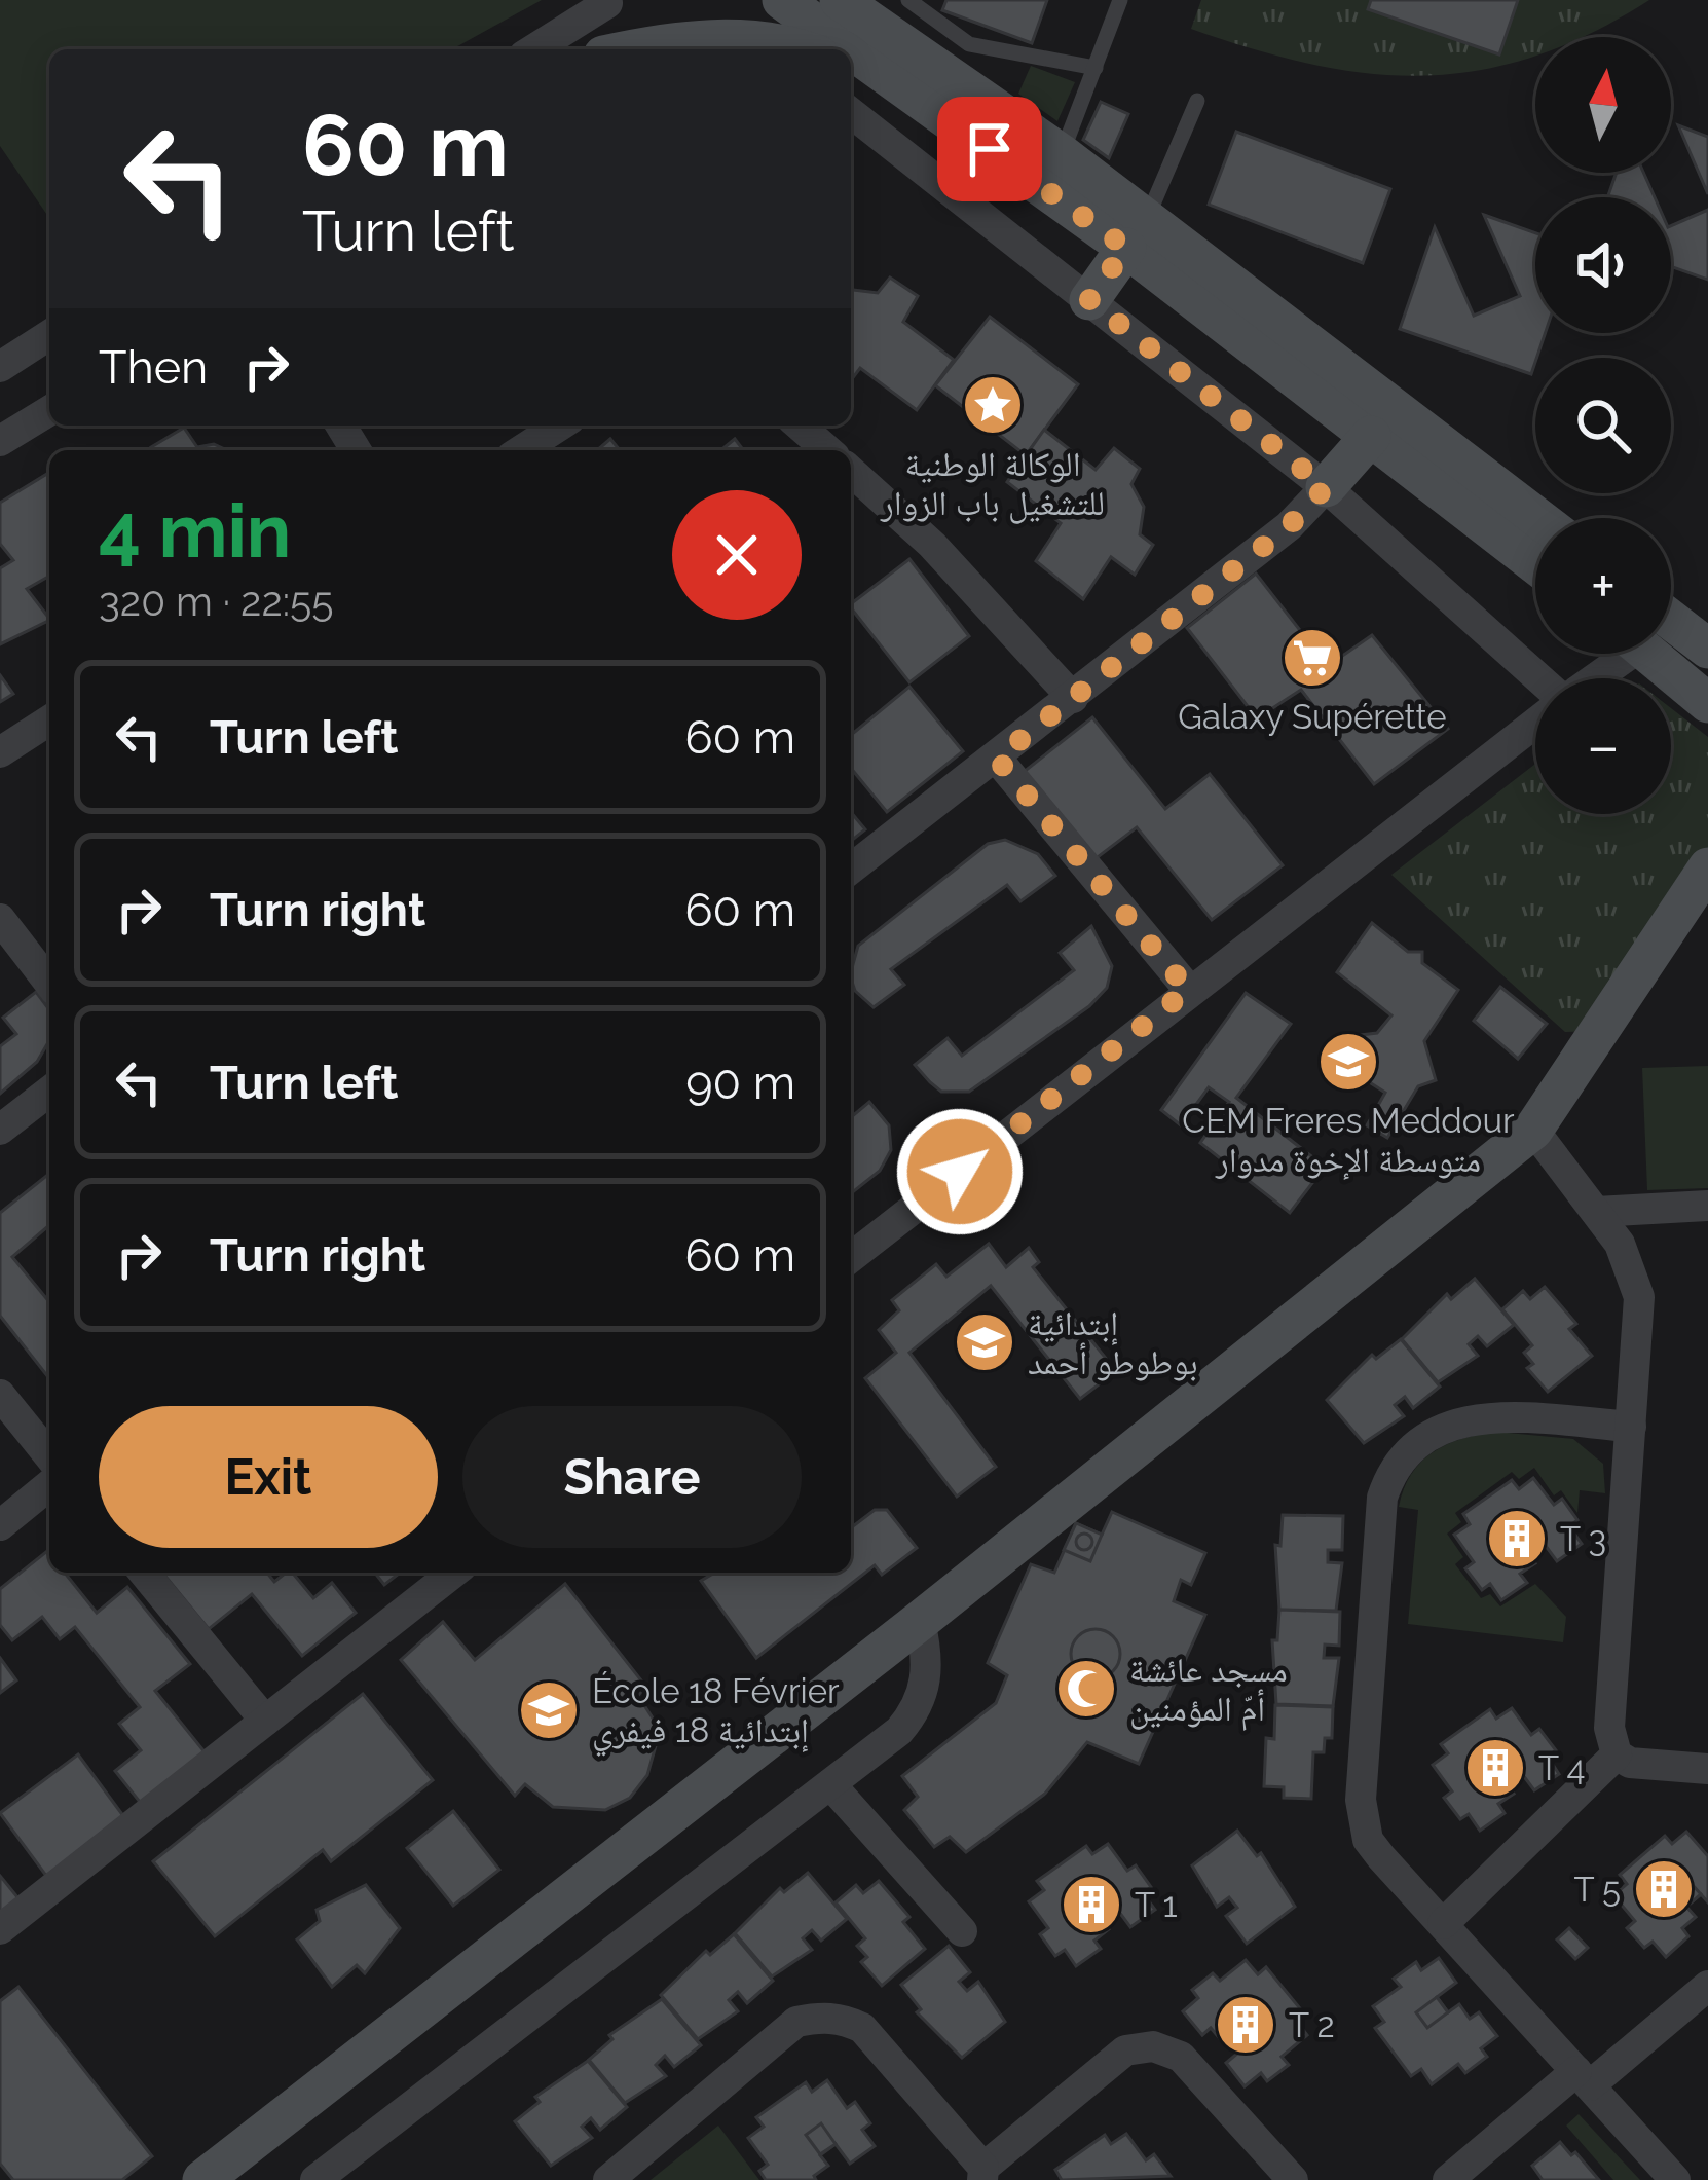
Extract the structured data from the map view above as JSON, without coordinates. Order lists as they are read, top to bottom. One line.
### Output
{"places":{"place":["الوكالة الوطنية للتشغيل باب الزوار"],"supermarket":["Galaxy Supérette"],"school or university":["CEM Freres Meddour متوسطة الإخوة مدوار","إبتدائية بوطوطو أحمد","École 18 Février إبتدائية 18 فيفري"],"building":["T 3","T 4","T 5","T 1","T 2"],"mosque":["مسجد عائشة أمّ المؤمنين"]},"north":"top","page":{"map_buttons":["+","−"],"turn":["60 m","Turn left"],"then":"Then","heading":["4 min","320 m · 22:55"],"list":[{"name":"Turn left","value":"60 m"},{"name":"Turn right","value":"60 m"},{"name":"Turn left","value":"90 m"},{"name":"Turn right","value":"60 m"}],"buttons":["Exit","Share"]}}
